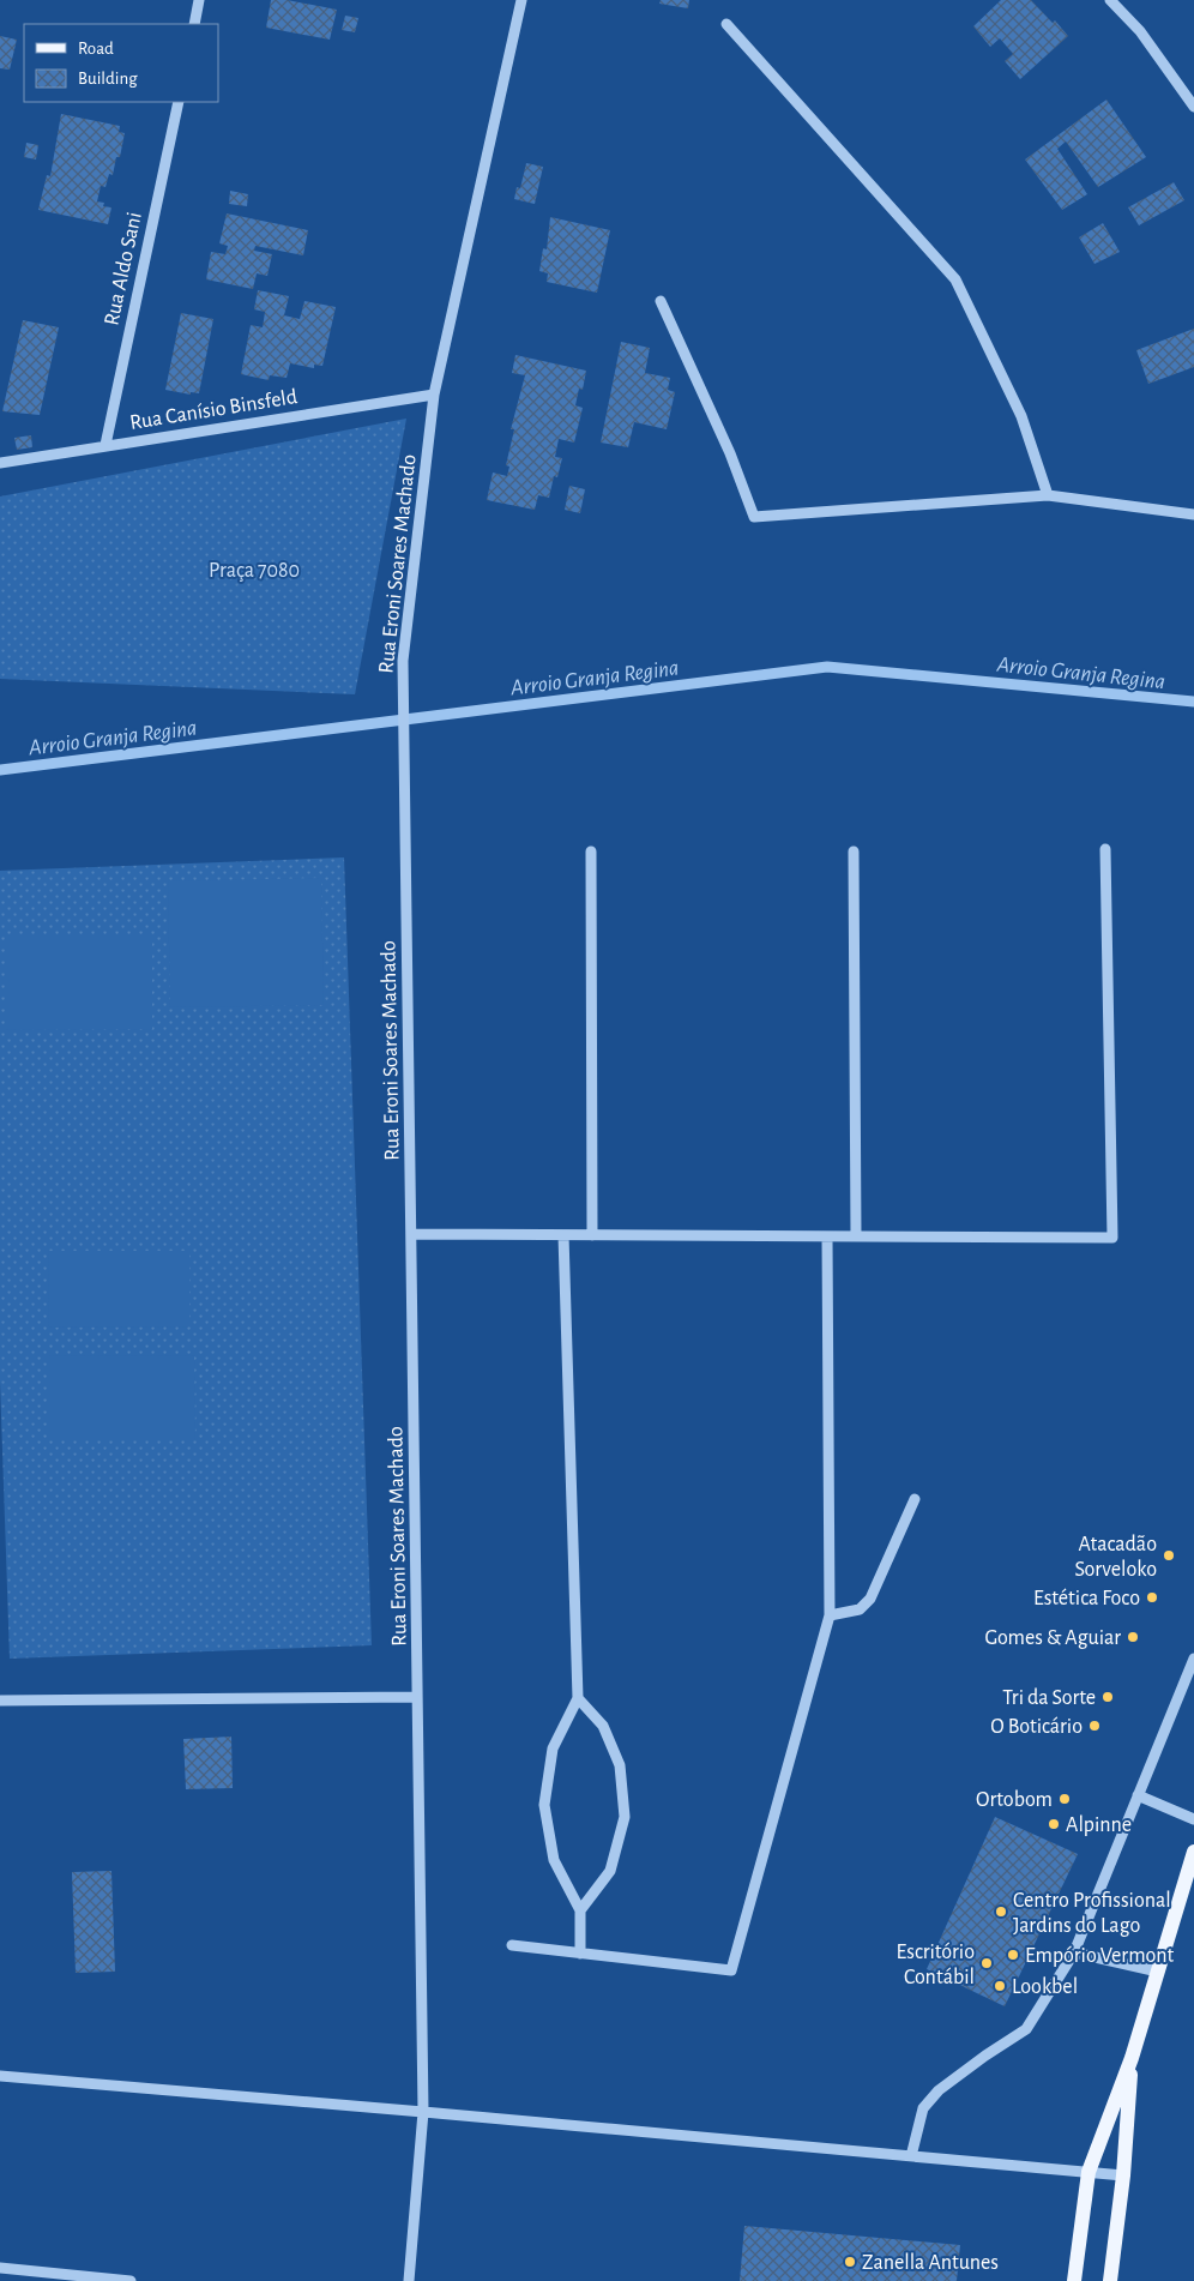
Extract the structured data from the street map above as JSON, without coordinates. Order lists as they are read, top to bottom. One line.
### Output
{"streets":{"street":["Rua Aldo Sani","Rua Canísio Binsfeld","Rua Eroni Soares Machado"]},"crossings":[["Rua Aldo Sani","Rua Canísio Binsfeld"],["Rua Canísio Binsfeld","Rua Eroni Soares Machado"]],"water":["Arroio Granja Regina"],"parks":["Praça 7080"],"places":["Atacadão Sorveloko","Estética Foco","Gomes & Aguiar","Tri da Sorte","O Boticário","Ortobom","Alpinne","Centro Profissional Jardins do Lago","Empório Vermont","Escritório Contábil","Lookbel","Zanella Antunes"],"legend":["Road","Building"]}
